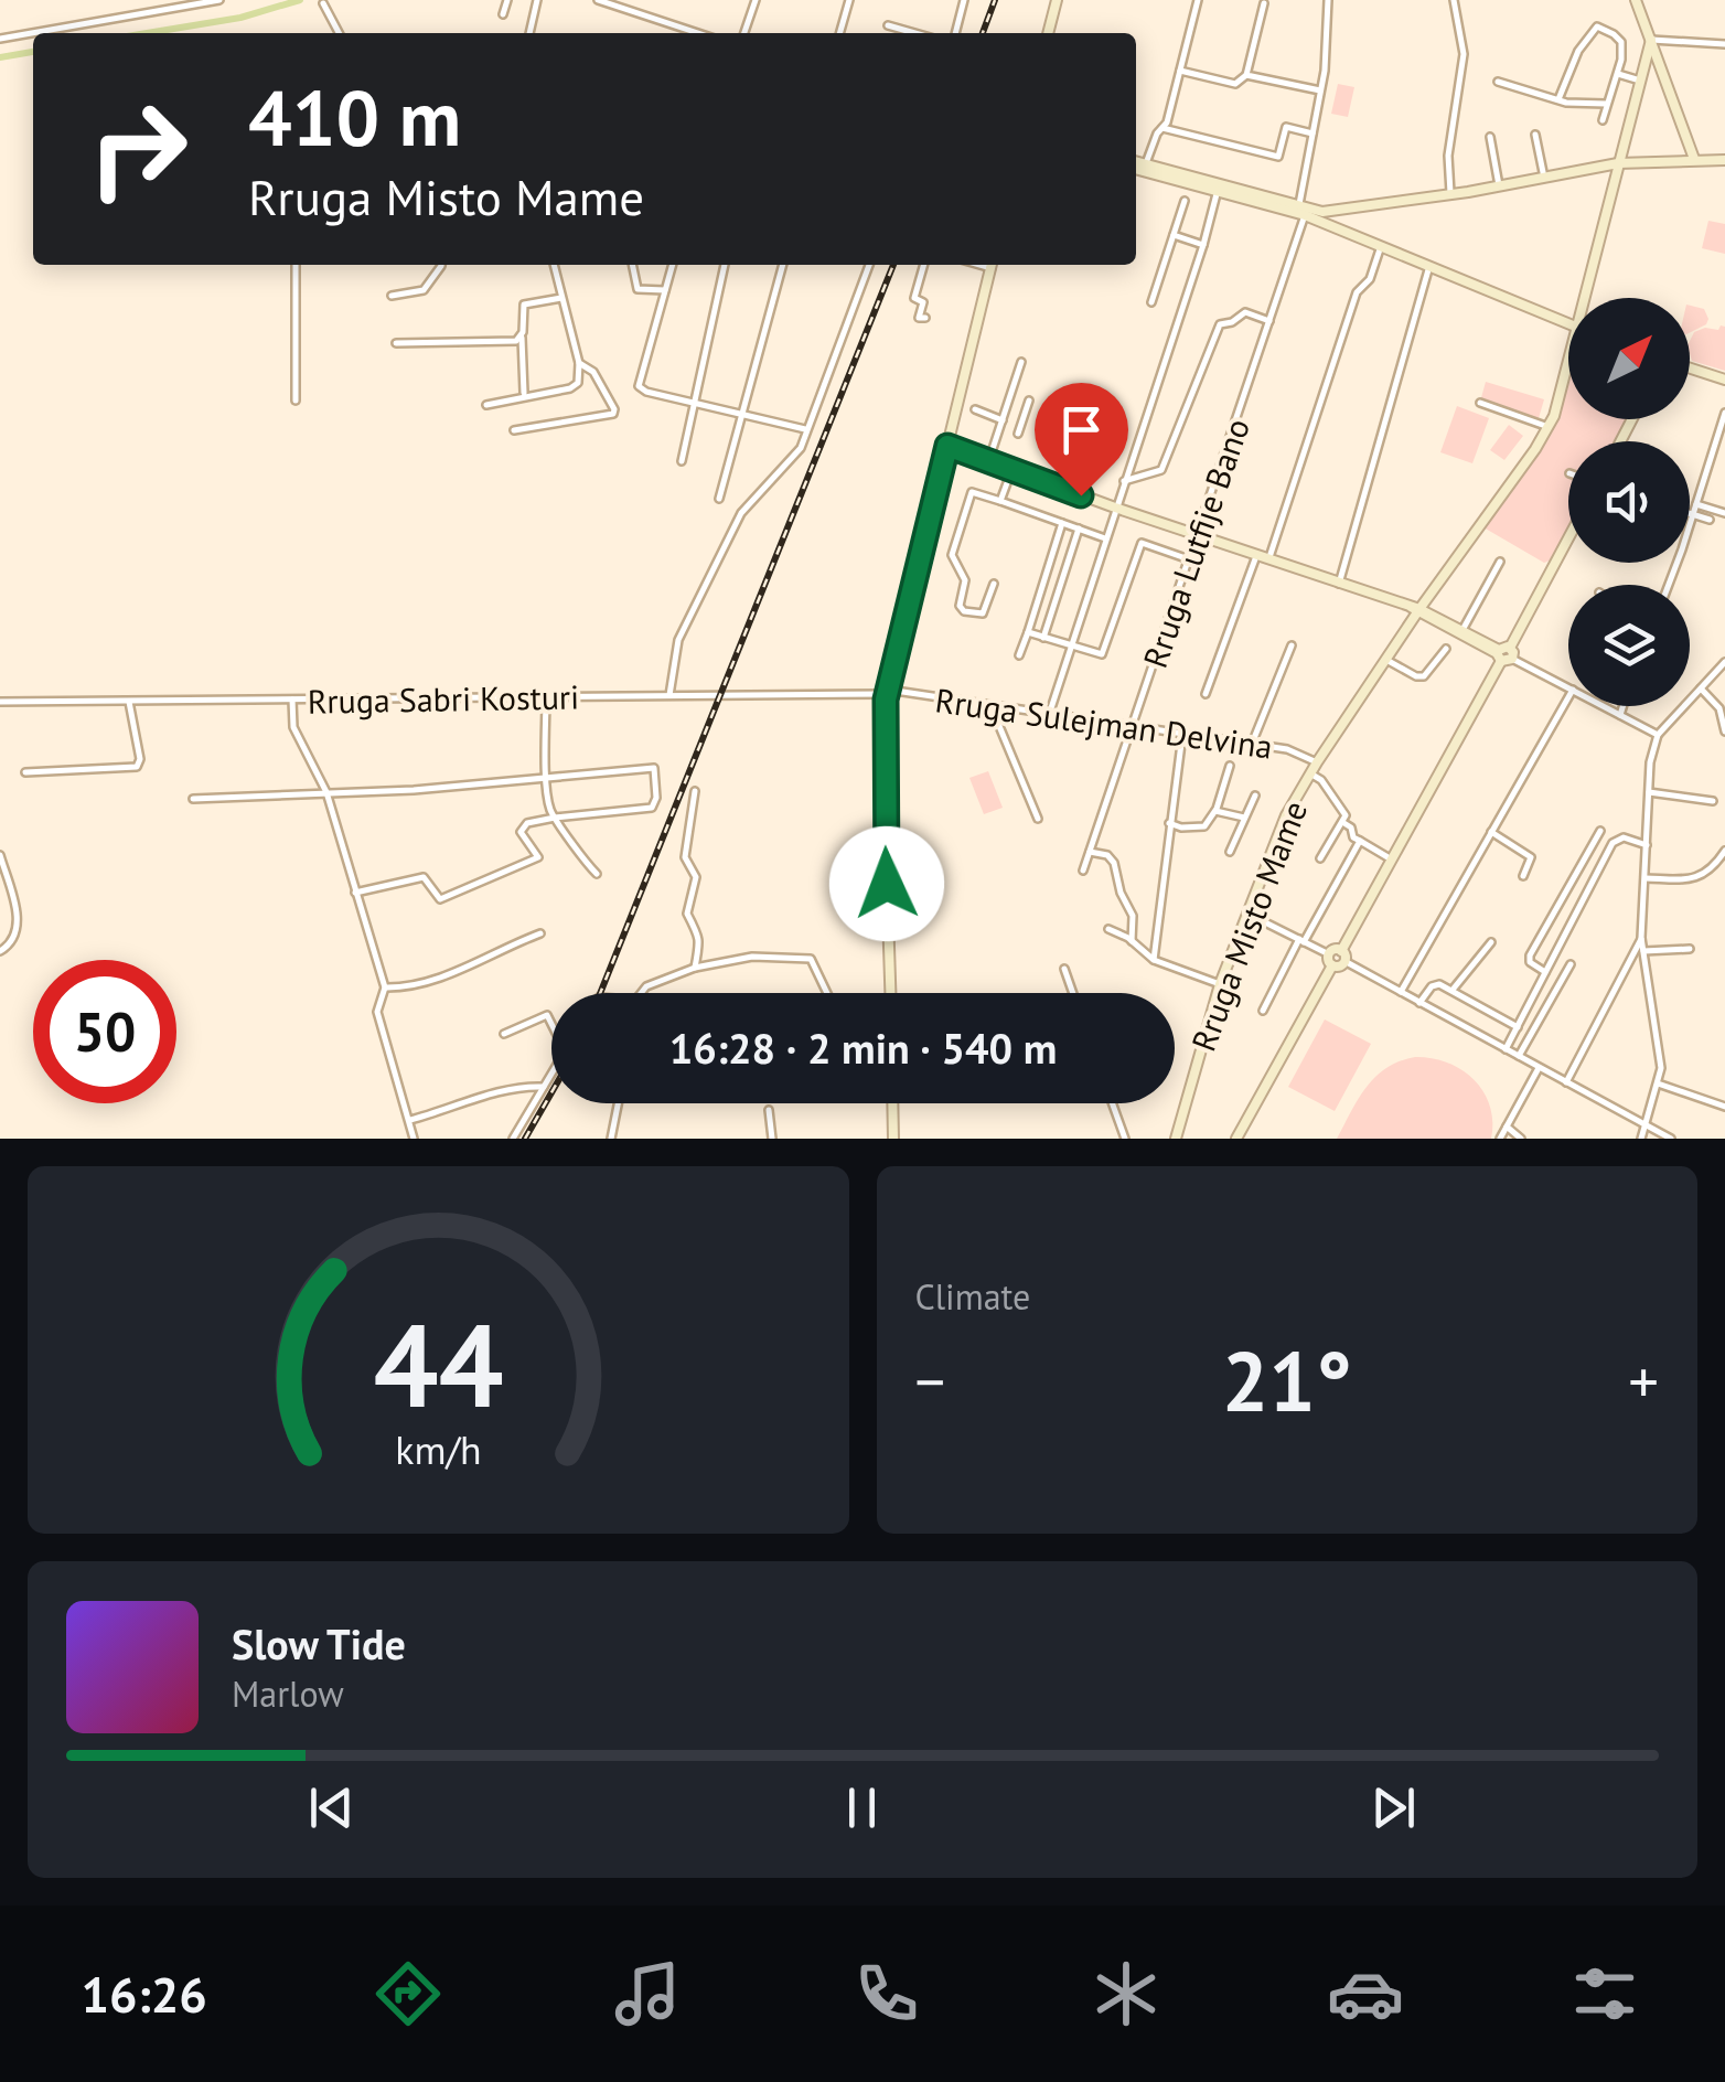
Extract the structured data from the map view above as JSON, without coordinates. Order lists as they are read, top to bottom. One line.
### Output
{"streets":{"main road":["Rruga Misto Mame"],"street":["Rruga Lutfije Bano","Rruga Sabri Kosturi","Rruga Sulejman Delvina"]},"crossings":[["Rruga Lutfije Bano","Rruga Sulejman Delvina"],["Rruga Sabri Kosturi","Rruga Sulejman Delvina"],["Rruga Sulejman Delvina","Rruga Misto Mame"]],"north":"top right","page":{"turn":["410 m","Rruga Misto Mame"],"limit":"50","trip":"16:28 · 2 min · 540 m","tile":"Climate","heat":["−","21°","+"],"song":["Slow Tide","Marlow"],"tabs":"16:26","gauge":["44","km/h"]}}
